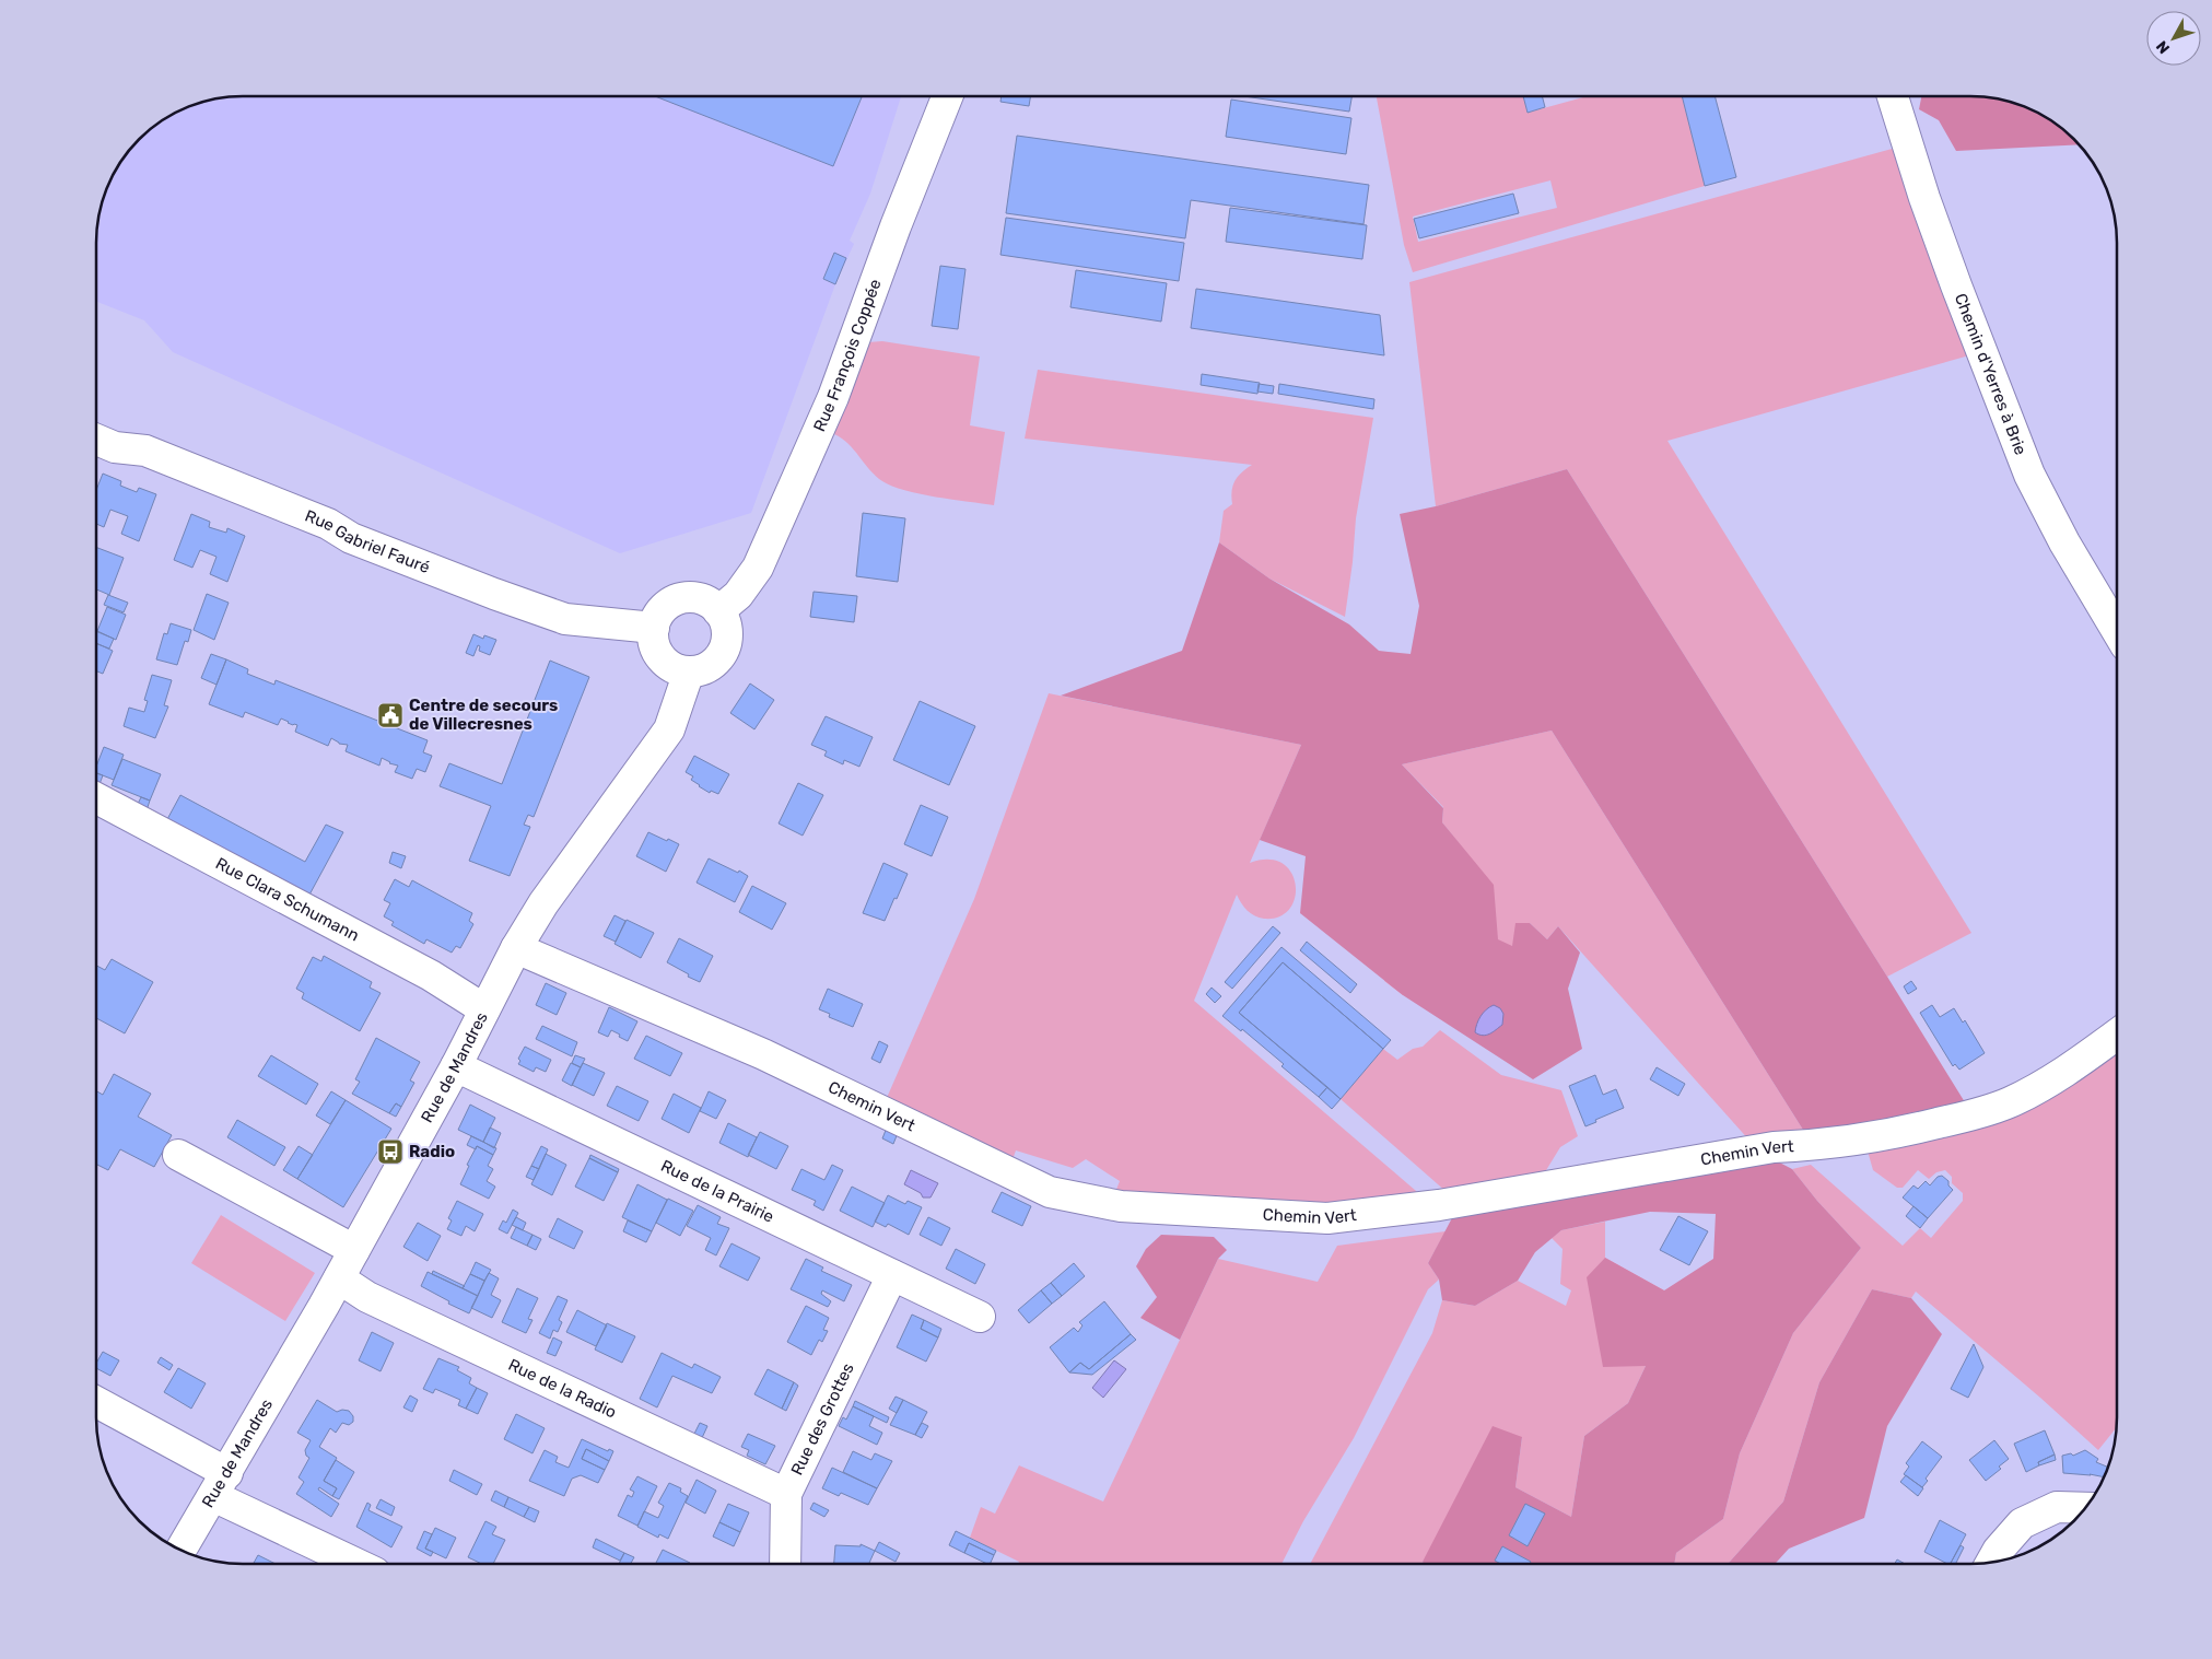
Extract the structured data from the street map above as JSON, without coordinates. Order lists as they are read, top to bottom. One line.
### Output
{"streets":{"street":["Rue François Coppée","Chemin d'Yerres à Brie","Rue Gabriel Fauré","Rue Clara Schumann","Rue de Mandres","Chemin Vert","Rue de la Prairie","Rue de la Radio","Rue des Grottes"]},"crossings":[["Rue François Coppée","Rue Gabriel Fauré"],["Rue François Coppée","Rue de Mandres"],["Rue Gabriel Fauré","Rue de Mandres"],["Rue Clara Schumann","Rue de Mandres"],["Rue de Mandres","Chemin Vert"],["Rue de Mandres","Rue de la Prairie"],["Rue de Mandres","Rue de la Radio"],["Rue de la Prairie","Rue des Grottes"],["Rue de la Radio","Rue des Grottes"]],"places":{"public building":["Centre de secours de Villecresnes"],"bus stop":["Radio"]},"north":"bottom left"}
